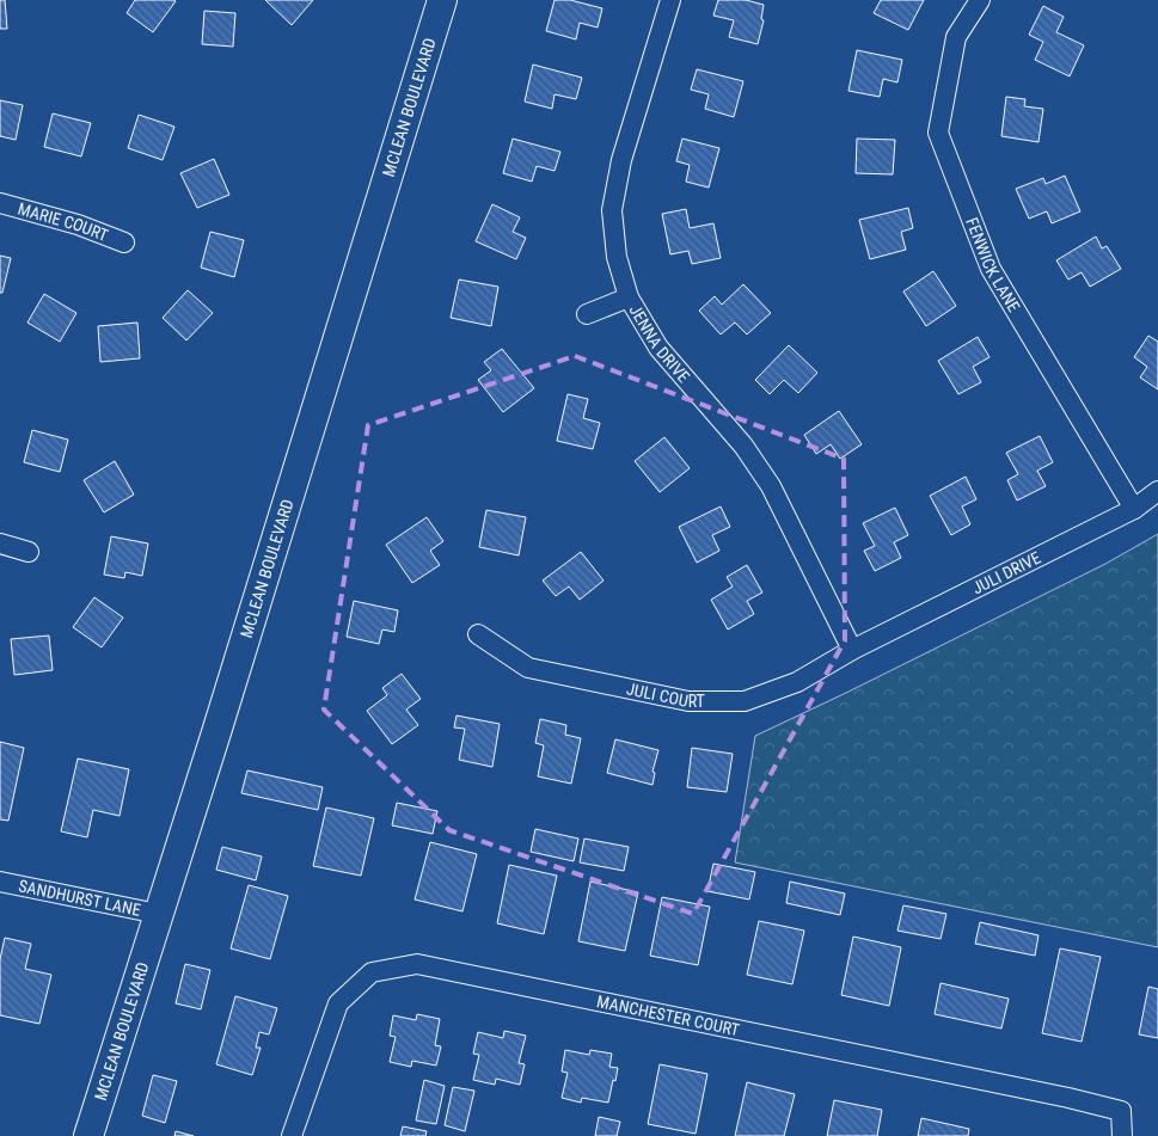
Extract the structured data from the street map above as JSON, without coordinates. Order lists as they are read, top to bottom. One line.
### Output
{"streets":{"main road":["MCLEAN BOULEVARD"],"street":["MARIE COURT","FENWICK LANE","JENNA DRIVE","JULI DRIVE","JULI COURT","SANDHURST LANE","MANCHESTER COURT"]},"crossings":[["MCLEAN BOULEVARD","SANDHURST LANE"],["FENWICK LANE","JULI DRIVE"],["JENNA DRIVE","JULI DRIVE"],["JENNA DRIVE","JULI COURT"],["JULI DRIVE","JULI COURT"]]}
